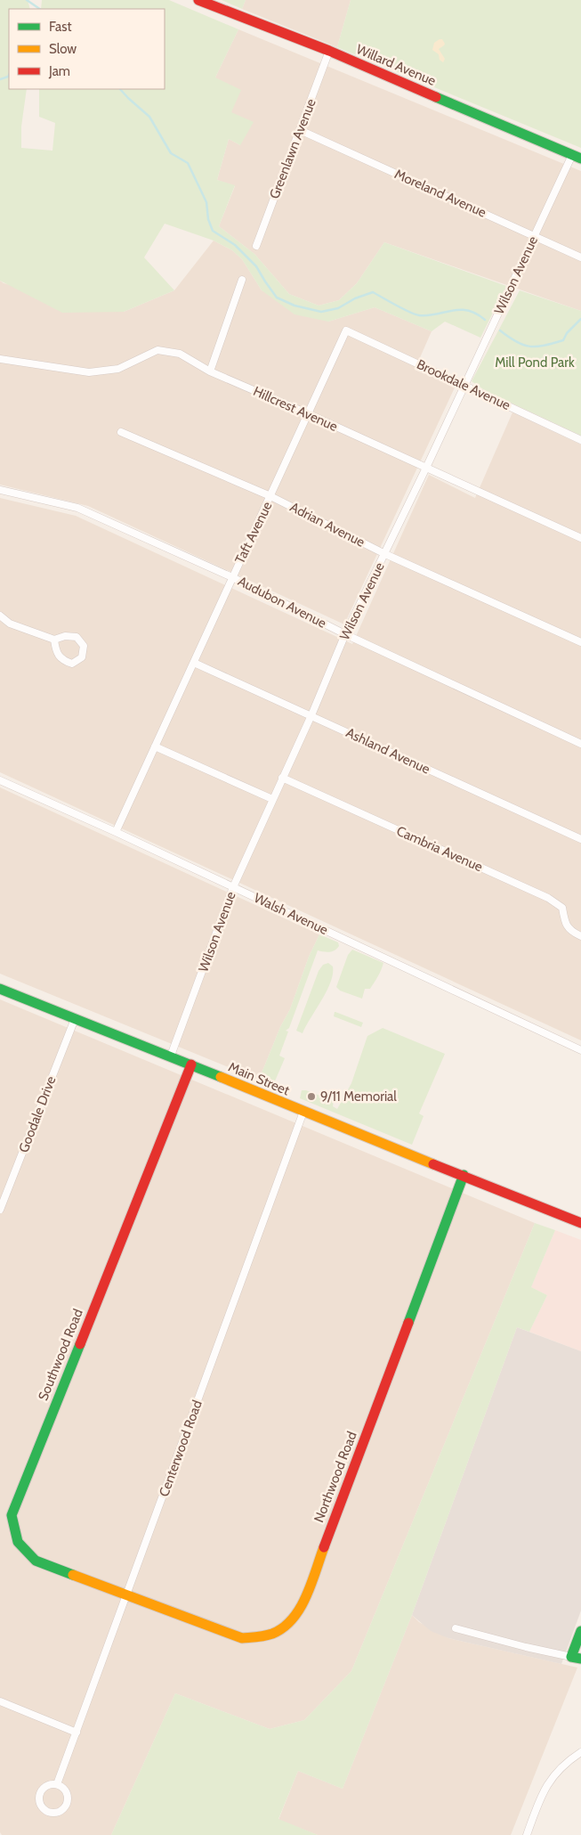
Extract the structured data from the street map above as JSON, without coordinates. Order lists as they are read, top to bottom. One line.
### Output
{"streets":{"street":["Willard Avenue","Greenlawn Avenue","Moreland Avenue","Wilson Avenue","Brookdale Avenue","Hillcrest Avenue","Adrian Avenue","Taft Avenue","Audubon Avenue","Ashland Avenue","Cambria Avenue","Walsh Avenue","Main Street","Goodale Drive","Southwood Road","Centerwood Road","Northwood Road"]},"crossings":[["Willard Avenue","Greenlawn Avenue"],["Willard Avenue","Wilson Avenue"],["Greenlawn Avenue","Moreland Avenue"],["Moreland Avenue","Wilson Avenue"],["Wilson Avenue","Brookdale Avenue"],["Wilson Avenue","Hillcrest Avenue"],["Wilson Avenue","Adrian Avenue"],["Wilson Avenue","Audubon Avenue"],["Wilson Avenue","Ashland Avenue"],["Wilson Avenue","Cambria Avenue"],["Wilson Avenue","Walsh Avenue"],["Wilson Avenue","Main Street"],["Brookdale Avenue","Taft Avenue"],["Hillcrest Avenue","Taft Avenue"],["Adrian Avenue","Taft Avenue"],["Taft Avenue","Audubon Avenue"],["Taft Avenue","Ashland Avenue"],["Taft Avenue","Walsh Avenue"],["Main Street","Goodale Drive"],["Main Street","Southwood Road"],["Main Street","Centerwood Road"],["Main Street","Northwood Road"],["Southwood Road","Centerwood Road"],["Southwood Road","Northwood Road"],["Centerwood Road","Northwood Road"]],"parks":["Mill Pond Park"],"places":["9/11 Memorial"],"legend":["Fast","Slow","Jam"]}
